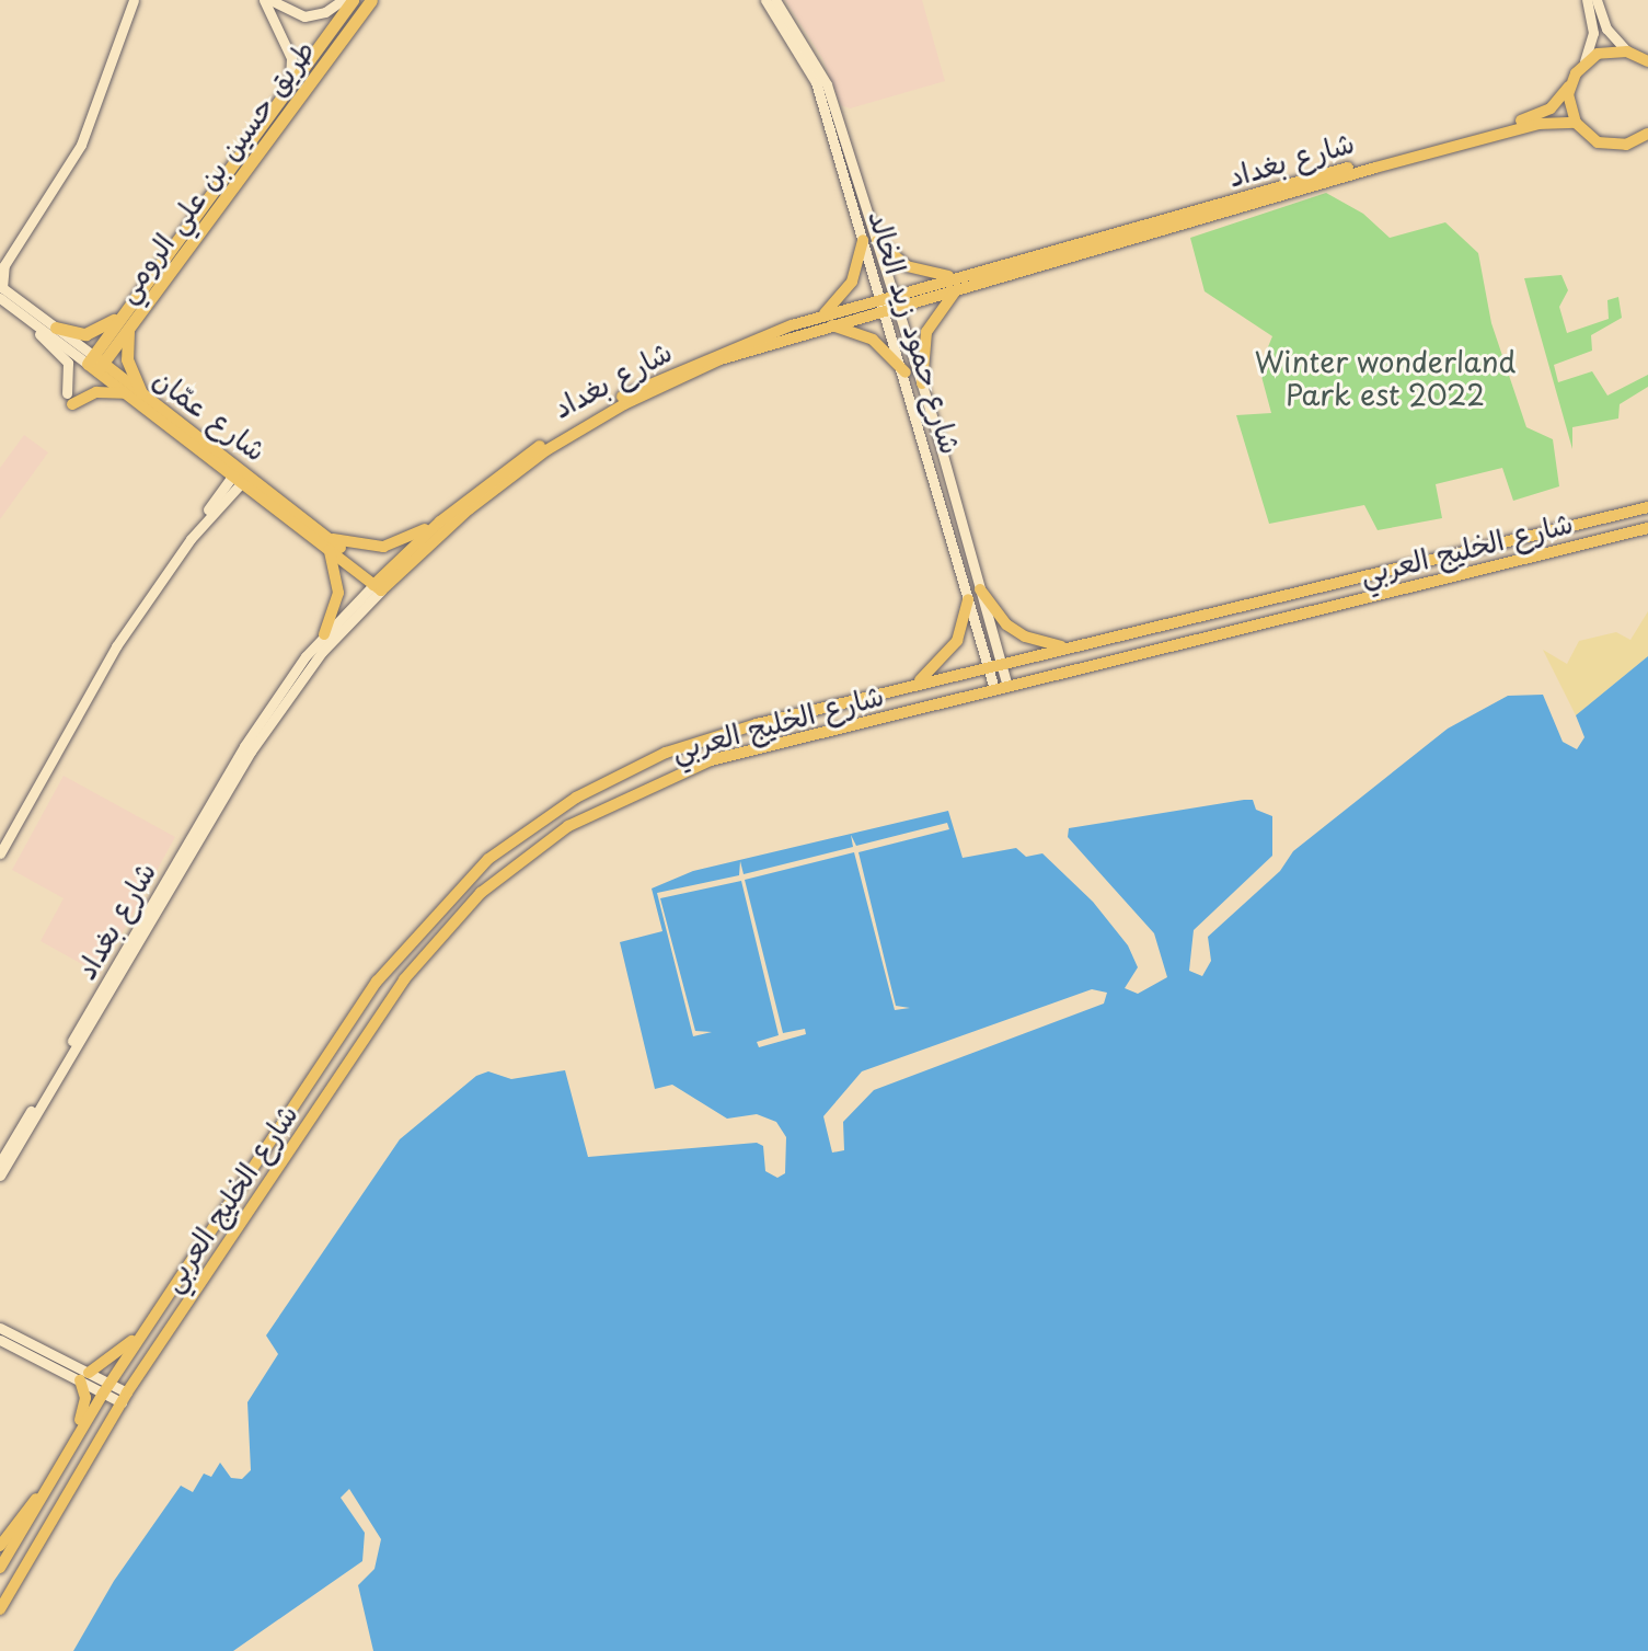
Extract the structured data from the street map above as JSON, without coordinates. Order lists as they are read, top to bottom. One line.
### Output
{"streets":{"highway":["طريق حسين بن علي الرومي"],"main road":["شارع بغداد","شارع حمود زيد الخالد","شارع عمّان","شارع الخليج العربي"]},"crossings":[["شارع بغداد","شارع حمود زيد الخالد"],["شارع بغداد","شارع عمّان"],["طريق حسين بن علي الرومي","شارع عمّان"],["شارع حمود زيد الخالد","شارع الخليج العربي"]],"parks":["Winter wonderland Park est 2022"]}
